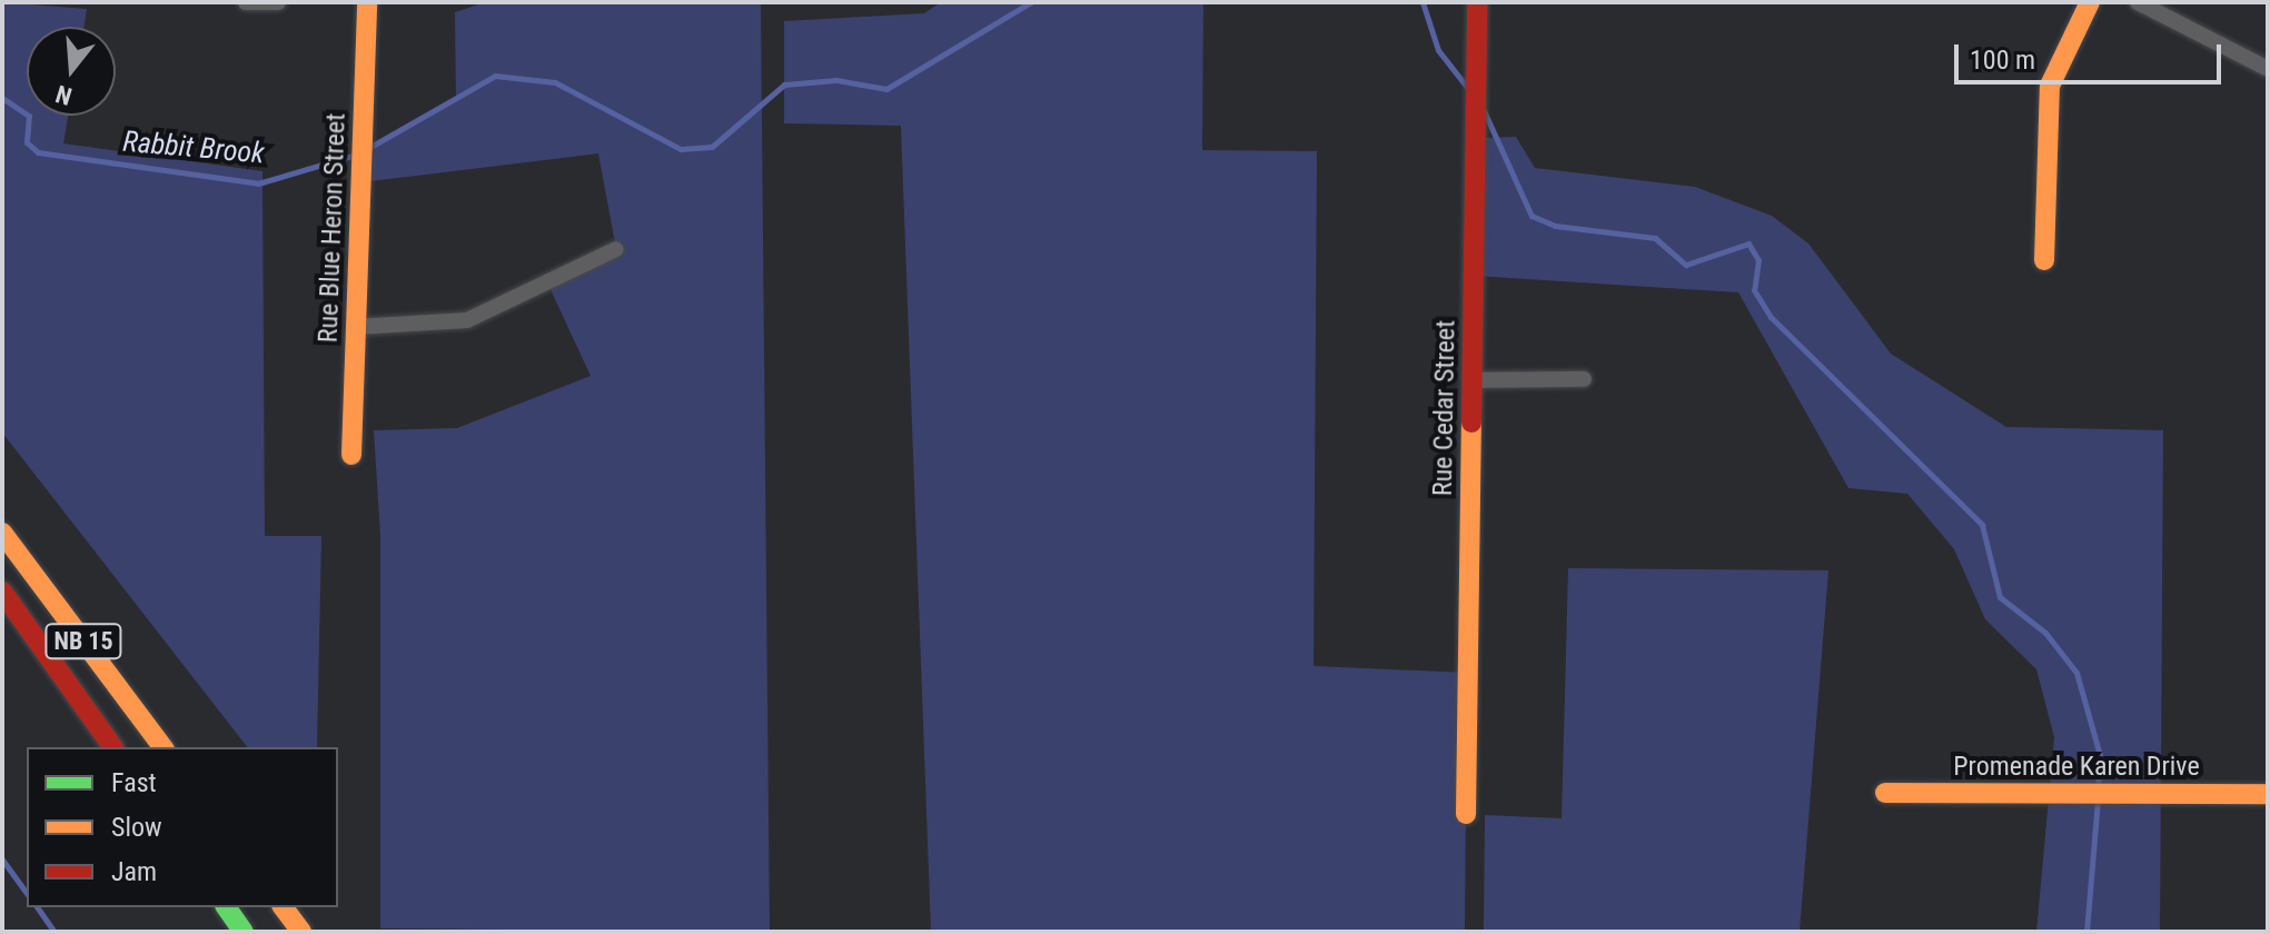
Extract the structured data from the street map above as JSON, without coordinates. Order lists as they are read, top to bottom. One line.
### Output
{"streets":{"main road":["Rue Blue Heron Street","Rue Cedar Street","NB 15","Promenade Karen Drive"]},"water":["Rabbit Brook"],"legend":["Fast","Slow","Jam"],"scale_bar":"100 m","north":"bottom"}
